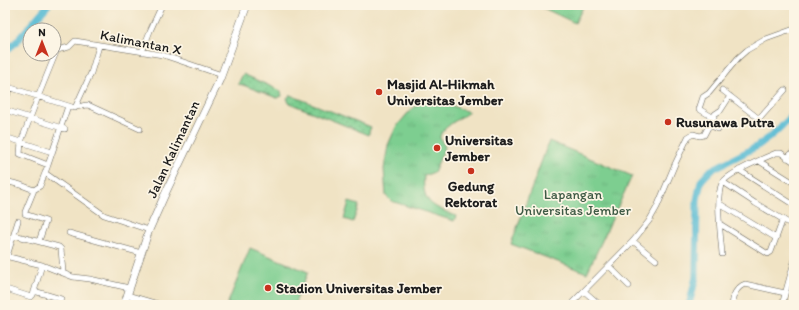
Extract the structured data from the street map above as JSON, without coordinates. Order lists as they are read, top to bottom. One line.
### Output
{"streets":{"main road":["Jalan Kalimantan"],"street":["Kalimantan X"]},"crossings":[["Kalimantan X","Jalan Kalimantan"]],"parks":["Lapangan Universitas Jember"],"places":["Masjid Al-Hikmah Universitas Jember","Rusunawa Putra","Universitas Jember","Gedung Rektorat","Stadion Universitas Jember"],"north":"top"}
